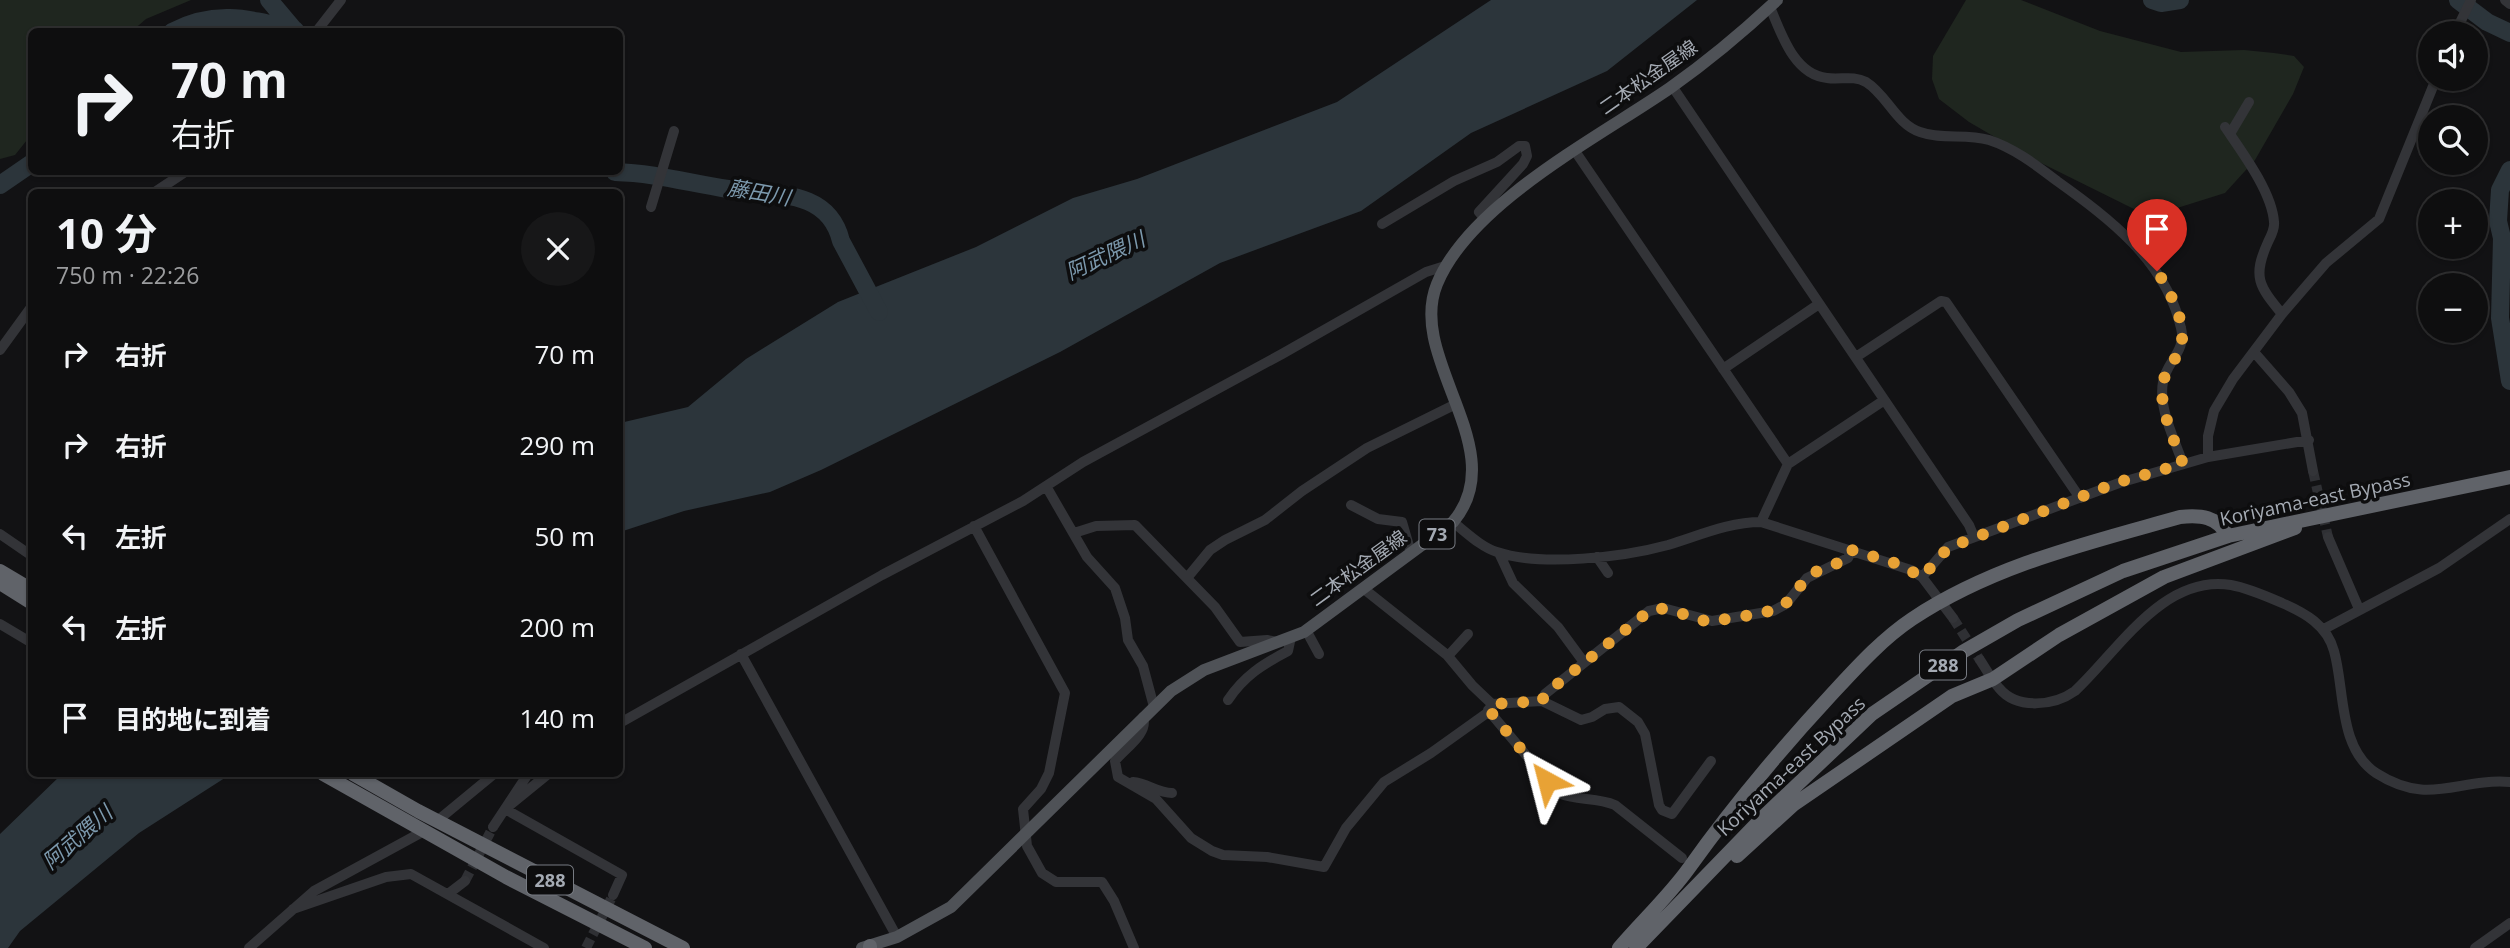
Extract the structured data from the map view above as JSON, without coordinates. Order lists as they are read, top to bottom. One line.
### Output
{"streets":{"highway":["Koriyama-east Bypass","288"],"main road":["二本松金屋線","73"]},"water":["藤田川","阿武隈川"],"page":{"map_buttons":["+","−"],"turn":["70 m","右折"],"heading":["10 分","750 m · 22:26"],"list":[{"name":"右折","value":"70 m"},{"name":"右折","value":"290 m"},{"name":"左折","value":"50 m"},{"name":"左折","value":"200 m"},{"name":"目的地に到着","value":"140 m"}]}}
